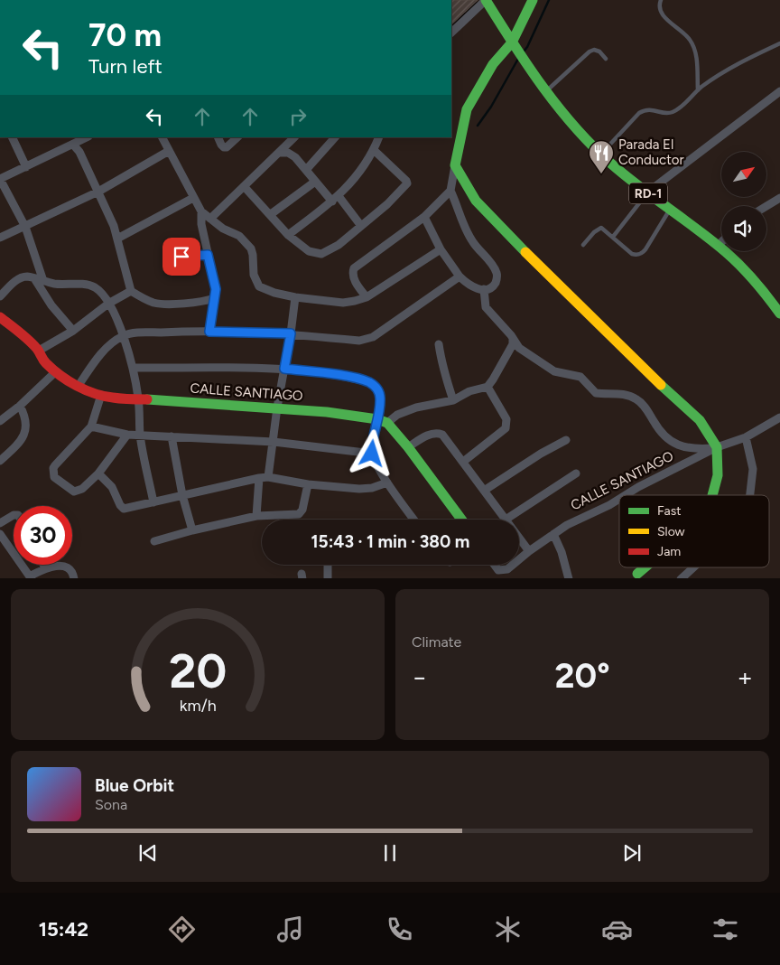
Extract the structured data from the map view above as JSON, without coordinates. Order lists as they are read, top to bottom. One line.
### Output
{"streets":{"street":["RD-1","CALLE SANTIAGO"]},"places":{"restaurant":["Parada El Conductor"]},"legend":["Fast","Slow","Jam"],"north":"top right","page":{"turn":["70 m","Turn left"],"limit":"30","trip":"15:43 · 1 min · 380 m","tile":"Climate","heat":["−","20°","+"],"song":["Blue Orbit","Sona"],"tabs":"15:42","gauge":["20","km/h"]}}
